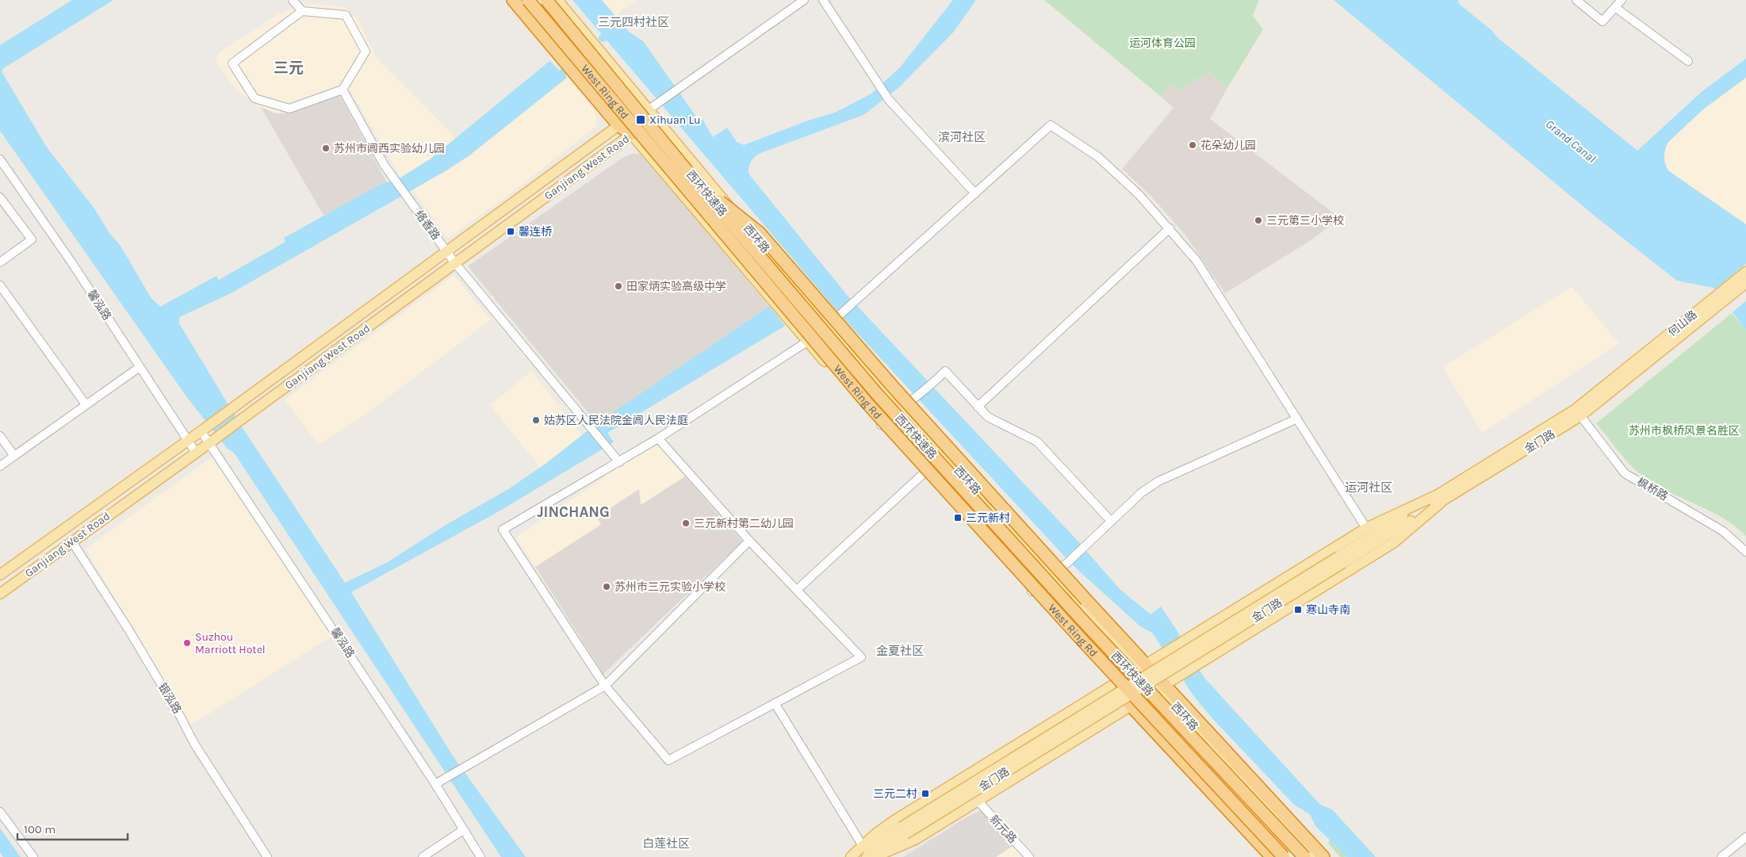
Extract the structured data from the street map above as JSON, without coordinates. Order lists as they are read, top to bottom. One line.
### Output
{"streets":{"highway":["West Ring Rd","西环快速路"],"main road":["Ganjiang West Road","西环路","何山路","金门路"],"street":["络香路","馨泓路","枫桥路","银泓路","新元路"]},"crossings":[["Ganjiang West Road","络香路"],["Ganjiang West Road","西环路"],["Ganjiang West Road","馨泓路"],["Ganjiang West Road","银泓路"],["何山路","金门路"],["金门路","枫桥路"]],"districts":["三元四村社区","三元","滨河社区","运河社区","JINCHANG","金夏社区","白莲社区"],"water":["Grand Canal"],"parks":["运河体育公园","苏州市枫桥风景名胜区"],"places":{"transit":["Xihuan Lu","馨连桥","三元新村","寒山寺南","三元二村"],"other":["花朵幼儿园","苏州市阊西实验幼儿园","三元第三小学校","田家炳实验高级中学","姑苏区人民法院金阊人民法庭","三元新村第二幼儿园","苏州市三元实验小学校","Suzhou Marriott Hotel"]},"scale_bar":"100 m"}
